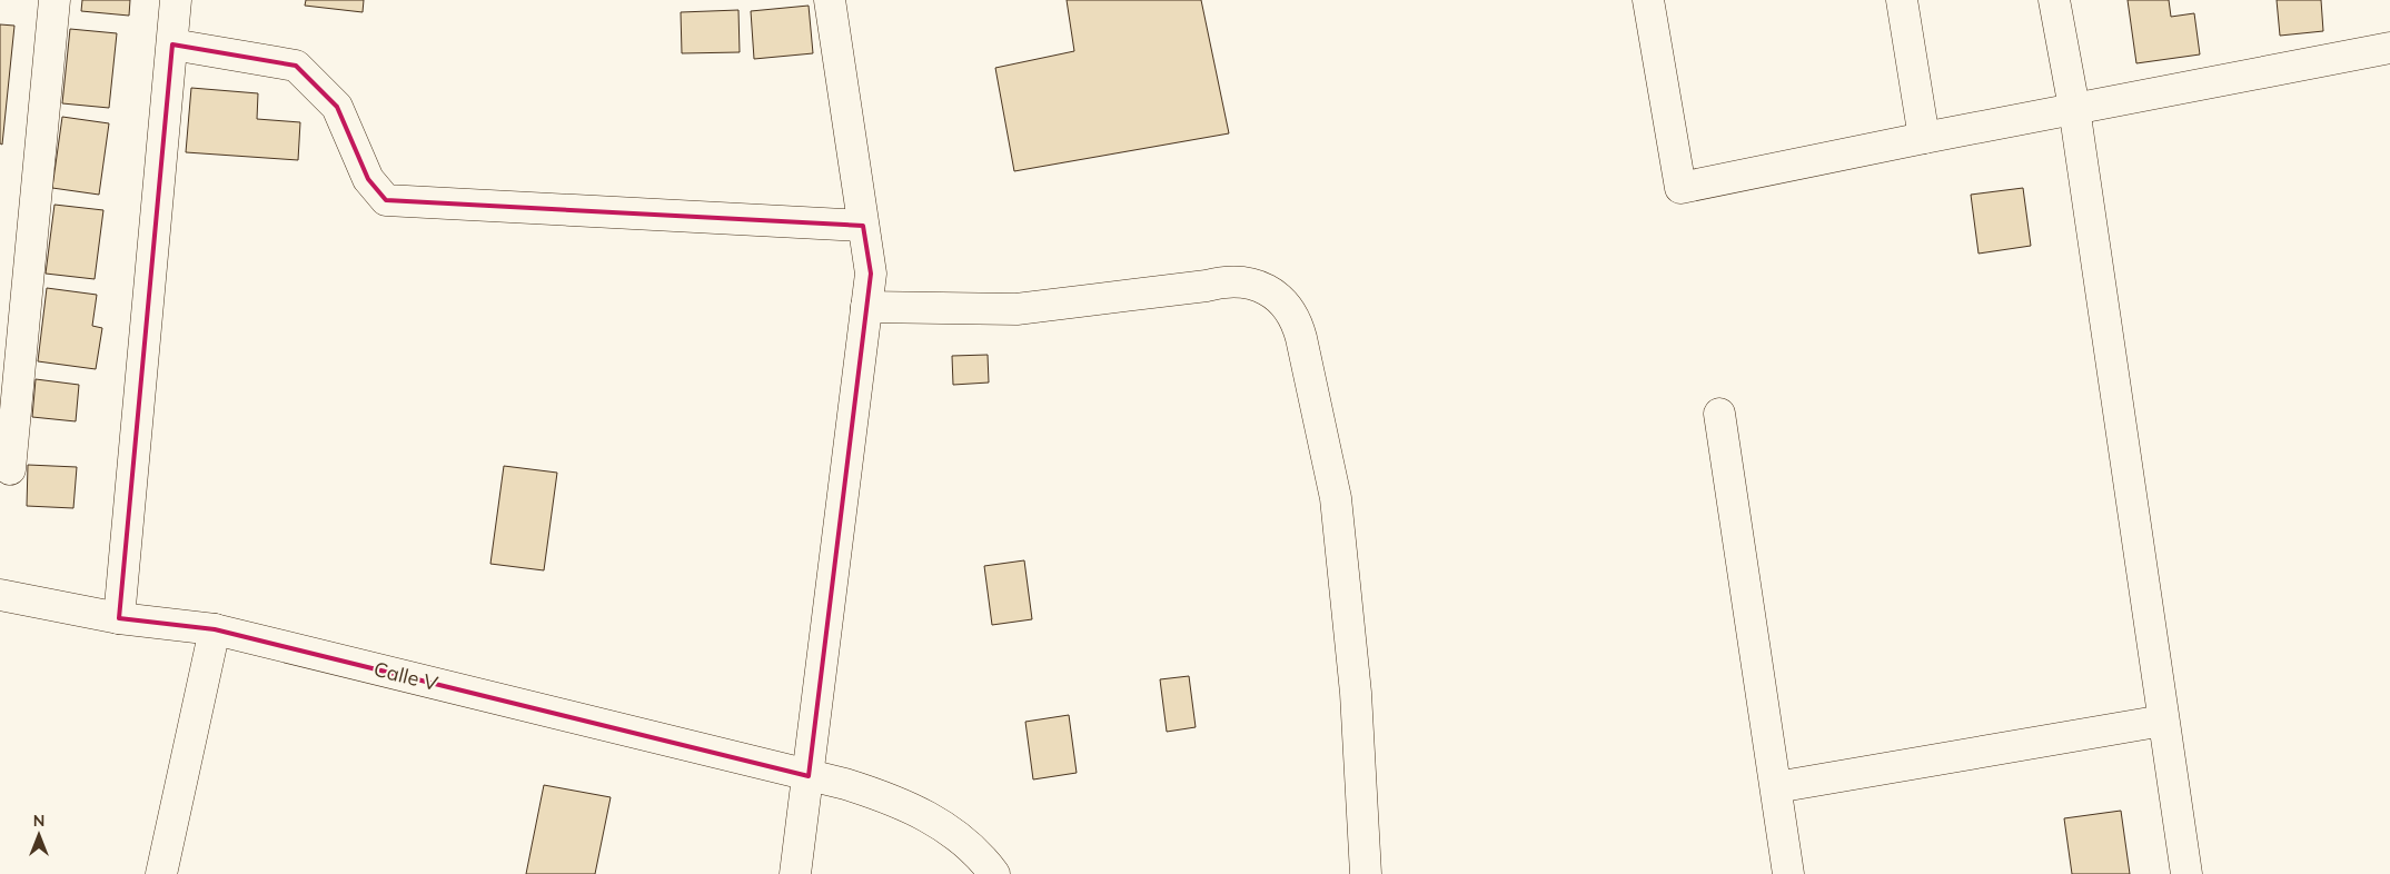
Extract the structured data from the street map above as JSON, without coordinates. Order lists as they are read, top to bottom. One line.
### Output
{"streets":{"street":["Calle V"]},"north":"top"}
